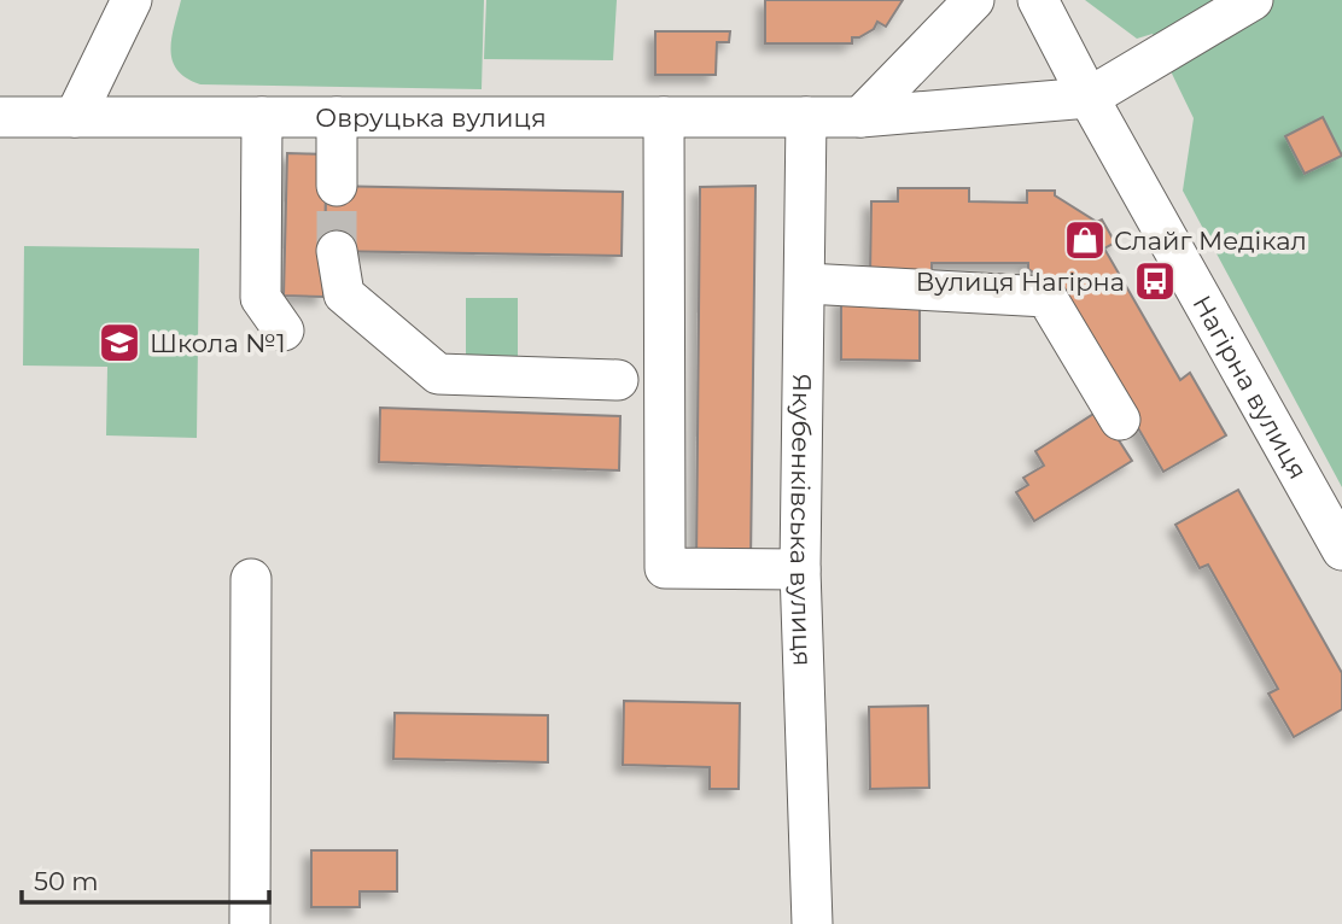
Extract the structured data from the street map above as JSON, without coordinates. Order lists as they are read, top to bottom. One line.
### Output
{"streets":{"street":["Овруцька вулиця","Нагірна вулиця","Якубенківська вулиця"]},"crossings":[["Овруцька вулиця","Нагірна вулиця"],["Овруцька вулиця","Якубенківська вулиця"]],"places":{"shop":["Слайг Медікал"],"bus stop":["Вулиця Нагірна"],"school or university":["Школа №1"]},"scale_bar":"50 m"}
